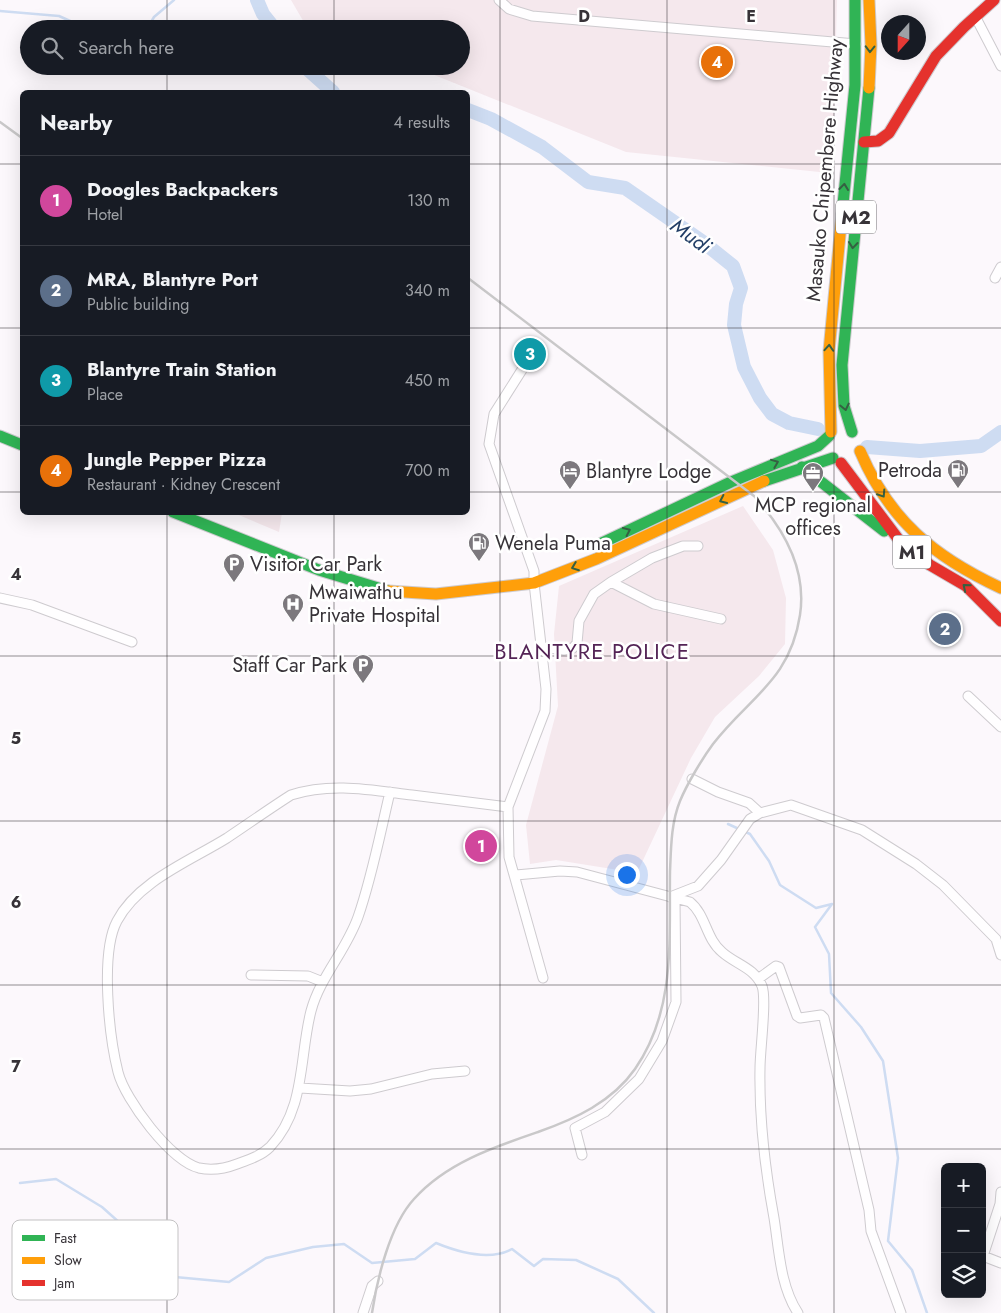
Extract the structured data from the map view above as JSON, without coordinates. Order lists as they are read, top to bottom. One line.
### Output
{"streets":{"main road":["Masauko Chipembere Highway","M2","M1"]},"crossings":[["Masauko Chipembere Highway","M1"]],"districts":["BLANTYRE POLICE"],"water":["Mudi"],"places":{"fuel station":["Petroda","Wenela Puma"],"hotel":["Blantyre Lodge"],"office":["MCP regional offices"],"parking":["Visitor Car Park","Staff Car Park"],"hospital":["Mwaiwathu Private Hospital"]},"legend":["Fast","Slow","Jam"],"north":"bottom","page":{"search":"Search here","pins":["4","3","2","1"],"heading":["Nearby","4 results"],"list":[{"mark":"1","name":"Doogles Backpackers","note":"Hotel","value":"130 m"},{"mark":"2","name":"MRA, Blantyre Port","note":"Public building","value":"340 m"},{"mark":"3","name":"Blantyre Train Station","note":"Place","value":"450 m"},{"mark":"4","name":"Jungle Pepper Pizza","note":"Restaurant · Kidney Crescent","value":"700 m"}],"map_buttons":["+","−"]},"grid":{"columns":["D","E"],"rows":["4","5","6","7"]}}
